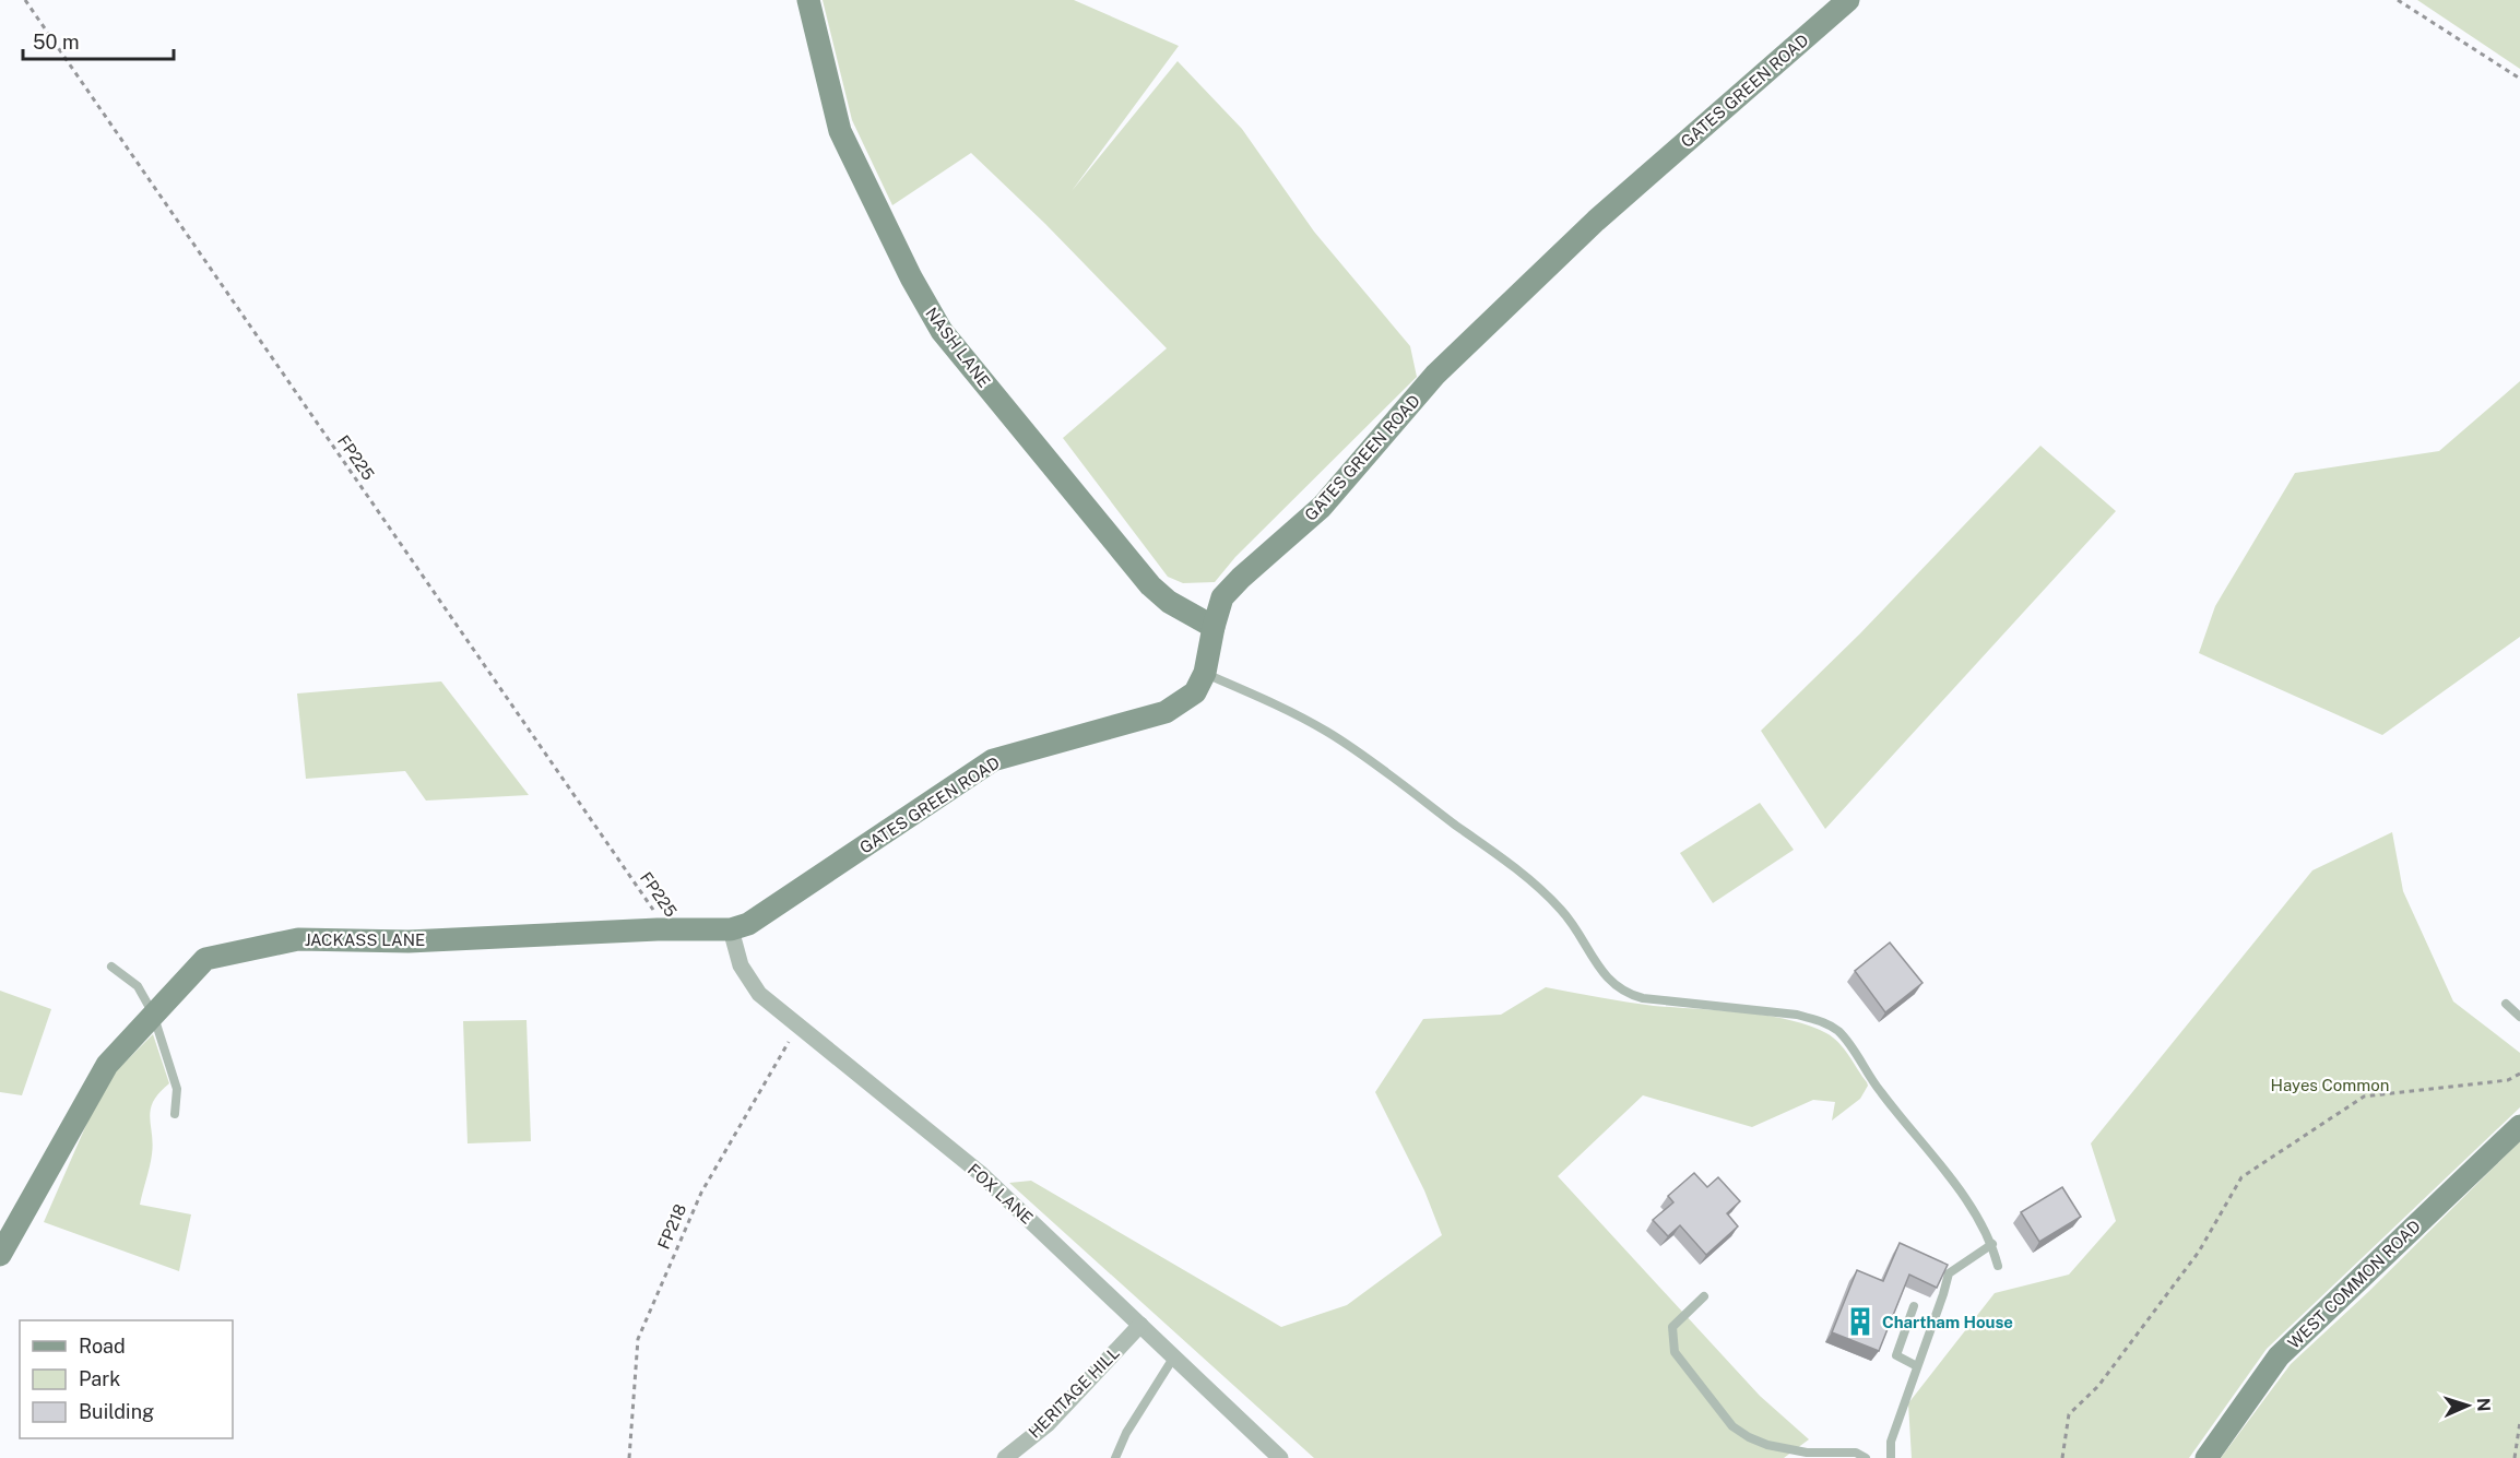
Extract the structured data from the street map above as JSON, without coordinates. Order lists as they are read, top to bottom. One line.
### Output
{"streets":{"street":["GATES GREEN ROAD","NASH LANE","JACKASS LANE","FOX LANE","WEST COMMON ROAD","HERITAGE HILL"],"path":["FP225","FP218"]},"crossings":[["GATES GREEN ROAD","NASH LANE"],["GATES GREEN ROAD","JACKASS LANE"],["GATES GREEN ROAD","FOX LANE"],["FP225","JACKASS LANE"],["JACKASS LANE","FOX LANE"],["FOX LANE","FP218"],["FOX LANE","HERITAGE HILL"]],"parks":["Hayes Common"],"places":{"building":["Chartham House"]},"legend":["Road","Park","Building"],"scale_bar":"50 m","north":"right"}
